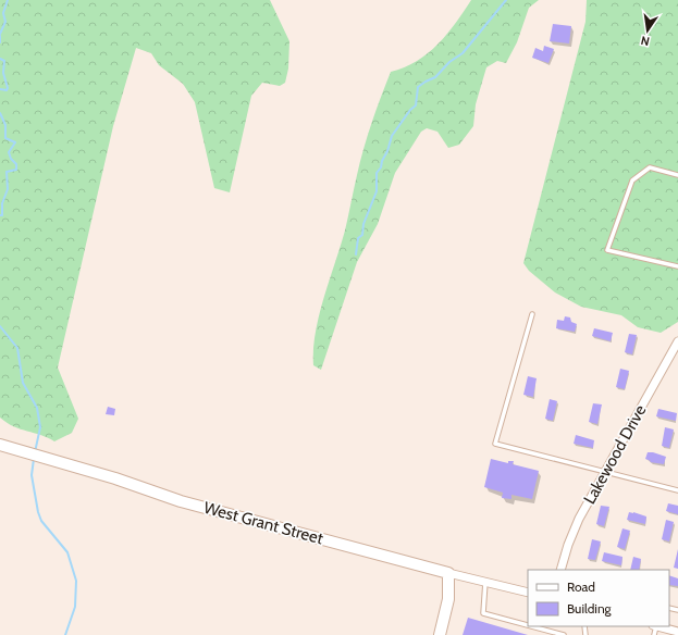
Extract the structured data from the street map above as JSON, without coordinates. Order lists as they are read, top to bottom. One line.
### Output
{"streets":{"main road":["West Grant Street"],"street":["Lakewood Drive"]},"legend":["Road","Building"],"north":"bottom"}
